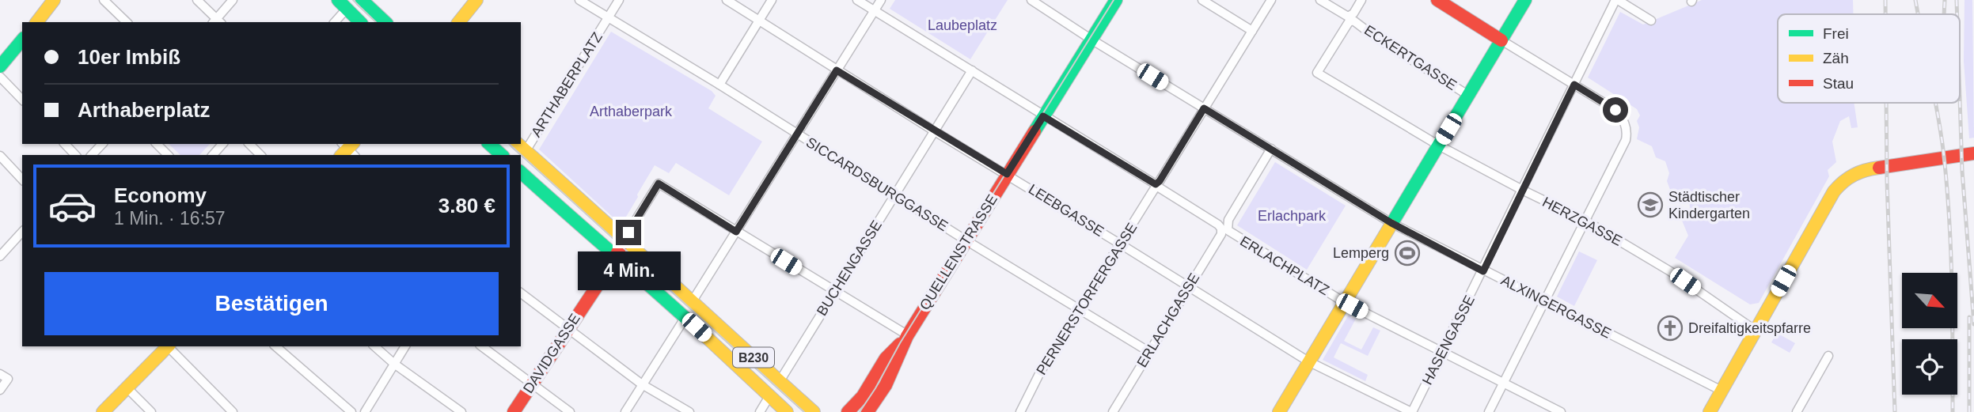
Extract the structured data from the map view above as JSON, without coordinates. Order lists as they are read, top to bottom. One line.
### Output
{"streets":{"street":["ECKERTGASSE","ARTHABERPLATZ","SICCARDSBURGGASSE","LEEBGASSE","HERZGASSE","QUELLENSTRASSE","ERLACHPLATZ","BUCHENGASSE","PERNERSTORFERGASSE","ALXINGERGASSE","ERLACHGASSE","HASENGASSE","DAVIDGASSE","B230"]},"crossings":[["ECKERTGASSE","HERZGASSE"],["ARTHABERPLATZ","SICCARDSBURGGASSE"],["ARTHABERPLATZ","DAVIDGASSE"],["ARTHABERPLATZ","B230"],["SICCARDSBURGGASSE","QUELLENSTRASSE"],["SICCARDSBURGGASSE","BUCHENGASSE"],["SICCARDSBURGGASSE","PERNERSTORFERGASSE"],["SICCARDSBURGGASSE","ERLACHGASSE"],["LEEBGASSE","QUELLENSTRASSE"],["LEEBGASSE","BUCHENGASSE"],["LEEBGASSE","PERNERSTORFERGASSE"],["LEEBGASSE","ERLACHGASSE"],["LEEBGASSE","HASENGASSE"],["HERZGASSE","HASENGASSE"],["BUCHENGASSE","B230"],["PERNERSTORFERGASSE","ERLACHGASSE"],["ALXINGERGASSE","HASENGASSE"],["DAVIDGASSE","B230"]],"parks":["Laubeplatz","Arthaberpark","Erlachpark"],"places":{"school or university":["Städtischer Kindergarten"],"sports":["Lemperg"],"church":["Dreifaltigkeitspfarre"]},"legend":["Frei","Zäh","Stau"],"north":"bottom right","page":{"banner":["10er Imbiß","Arthaberplatz"],"list":[{"name":"Economy","note":"1 Min. · 16:57","value":"3.80 €"}],"bubble":"4 Min.","buttons":"Bestätigen"}}
